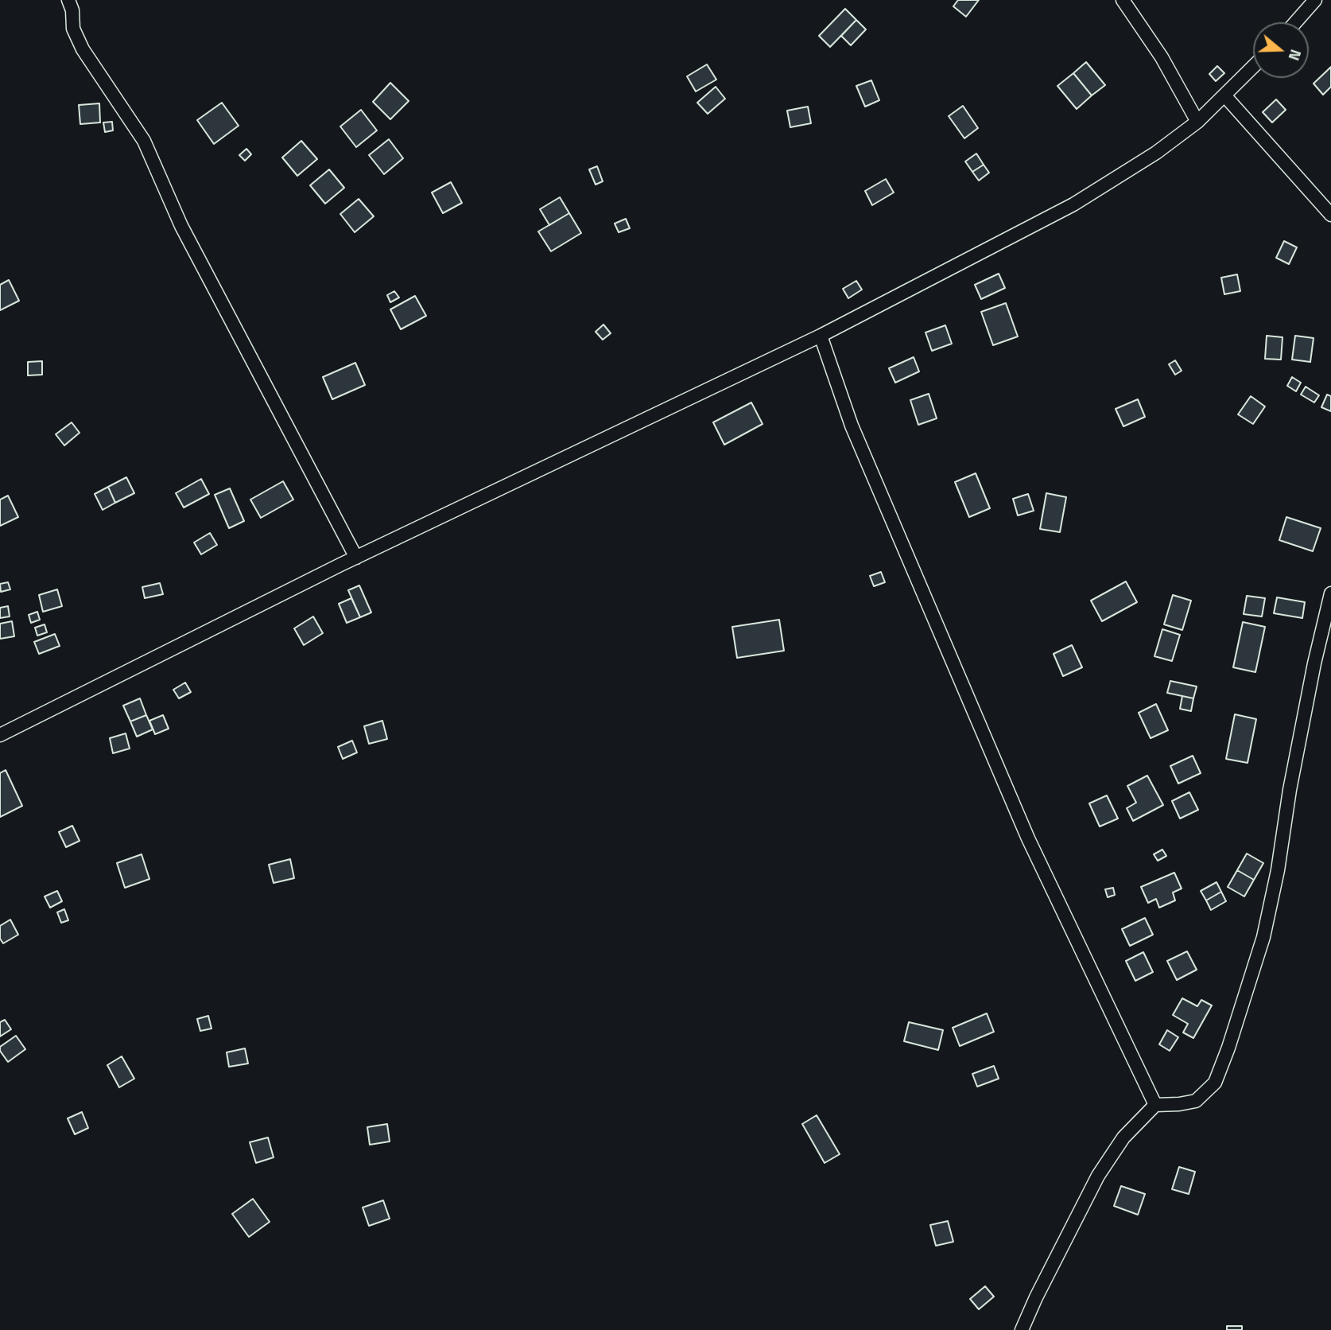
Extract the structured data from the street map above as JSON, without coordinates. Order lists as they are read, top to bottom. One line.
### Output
{"north":"right"}
